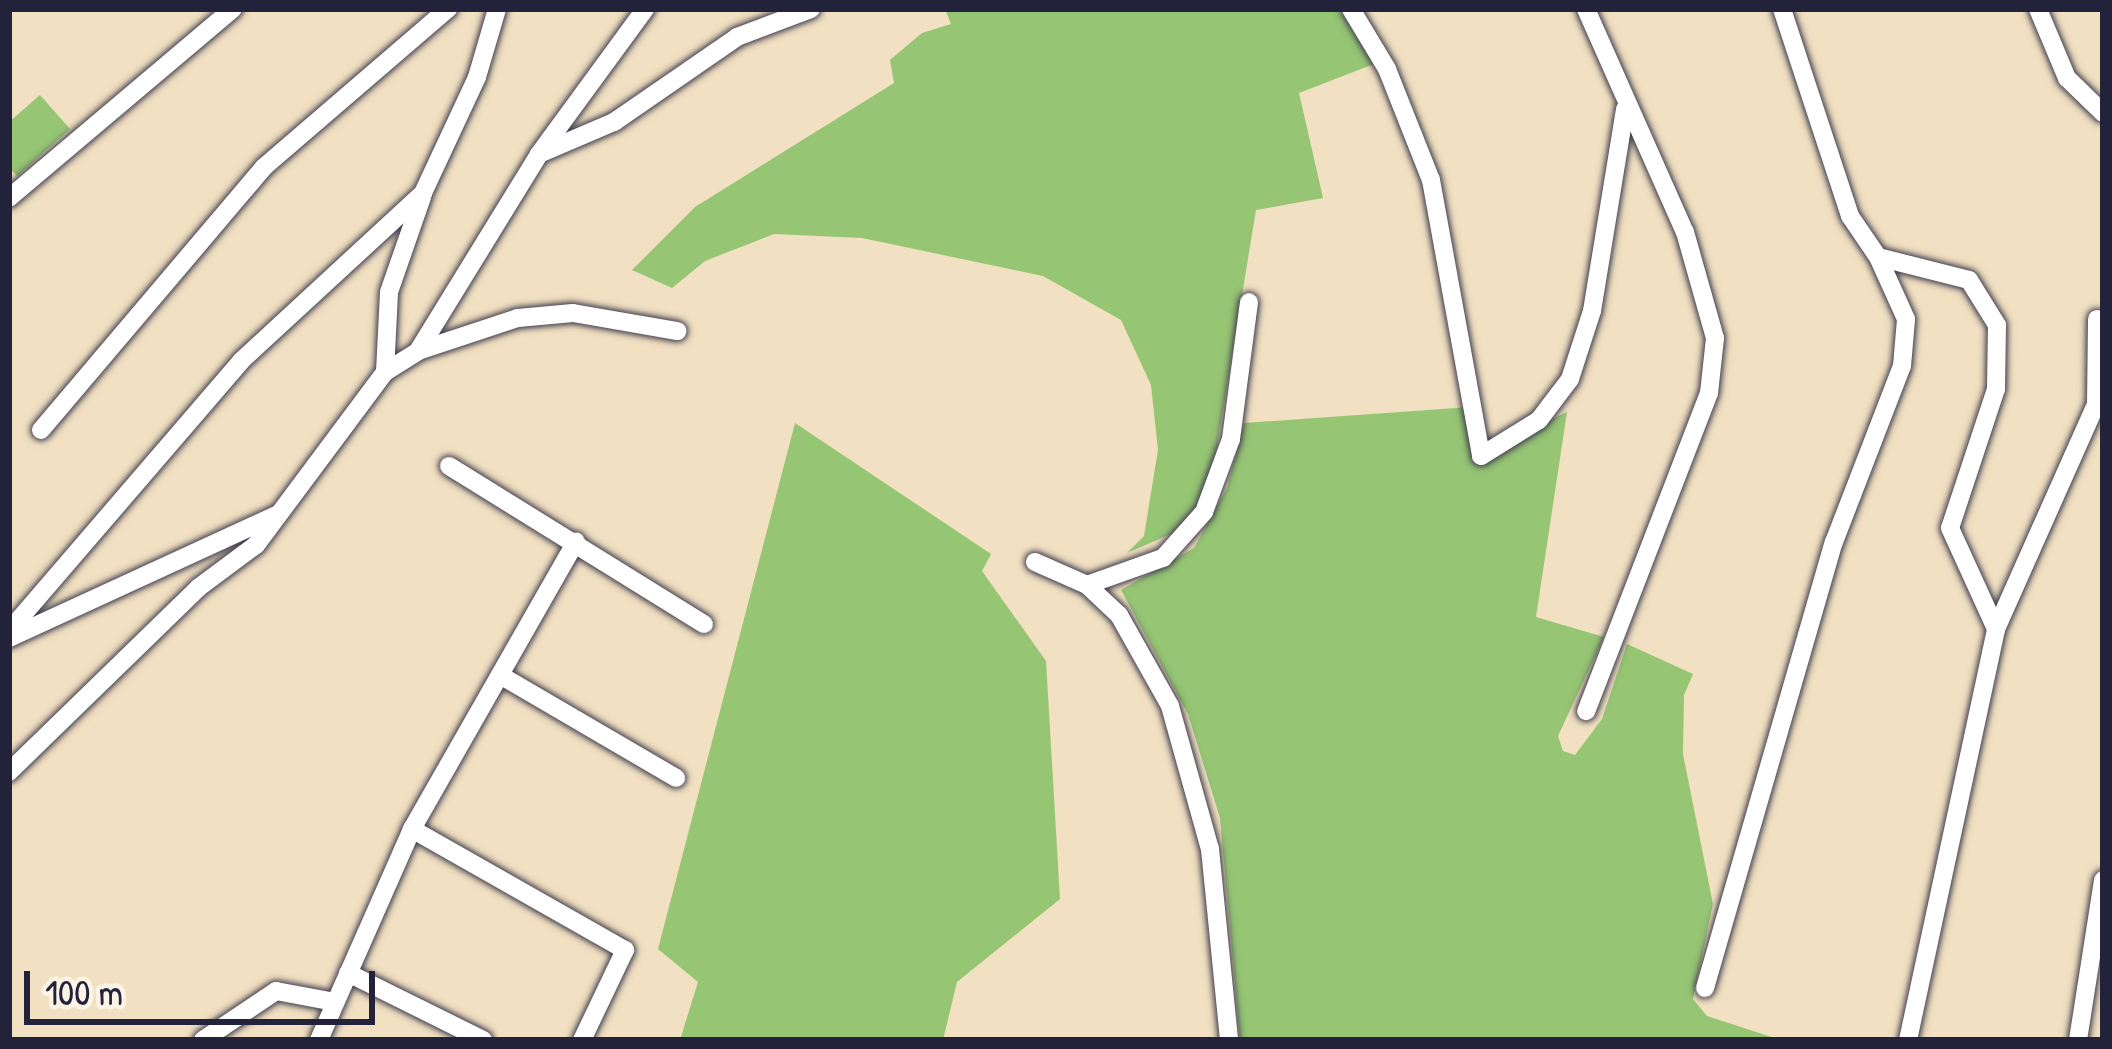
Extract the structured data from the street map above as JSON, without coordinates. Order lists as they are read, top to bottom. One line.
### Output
{"scale_bar":"100 m"}
